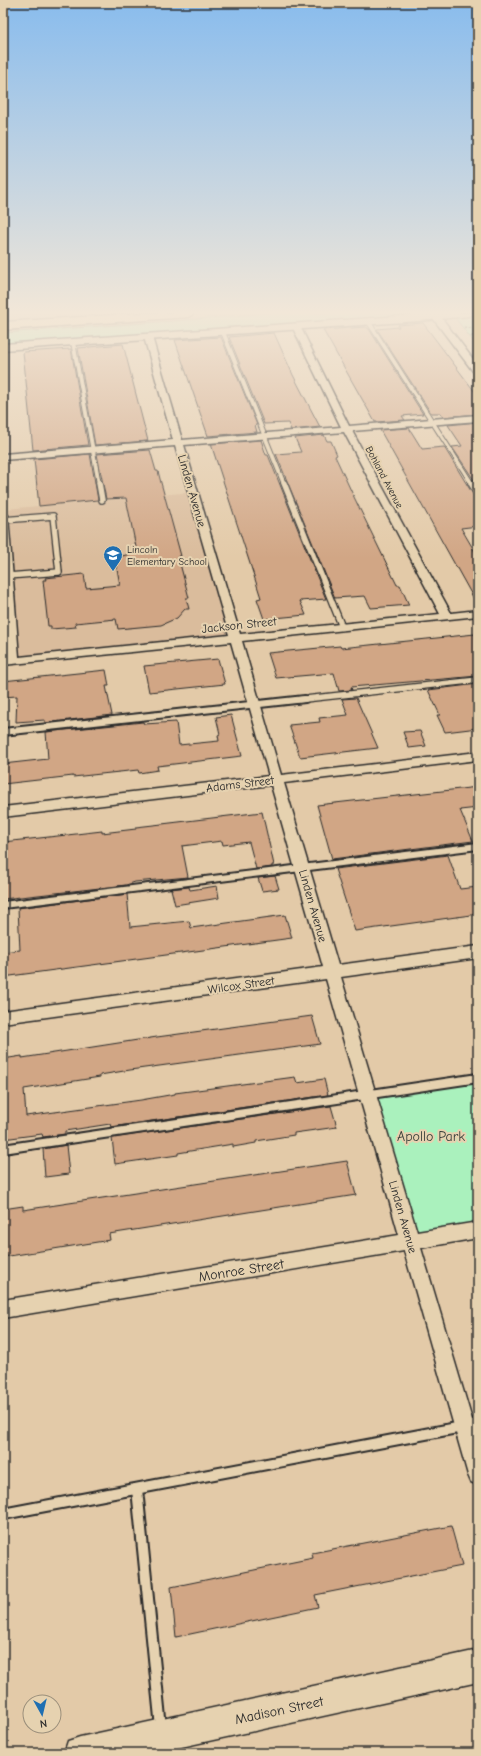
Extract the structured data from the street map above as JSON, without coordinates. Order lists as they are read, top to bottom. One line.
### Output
{"streets":{"street":["Bohland Avenue","Linden Avenue","Jackson Street","Adams Street","Wilcox Street","Monroe Street","Madison Street"]},"crossings":[["Bohland Avenue","Jackson Street"],["Linden Avenue","Jackson Street"],["Linden Avenue","Adams Street"],["Linden Avenue","Wilcox Street"],["Linden Avenue","Monroe Street"]],"parks":["Apollo Park"],"places":{"school or university":["Lincoln Elementary School"]},"north":"bottom"}
